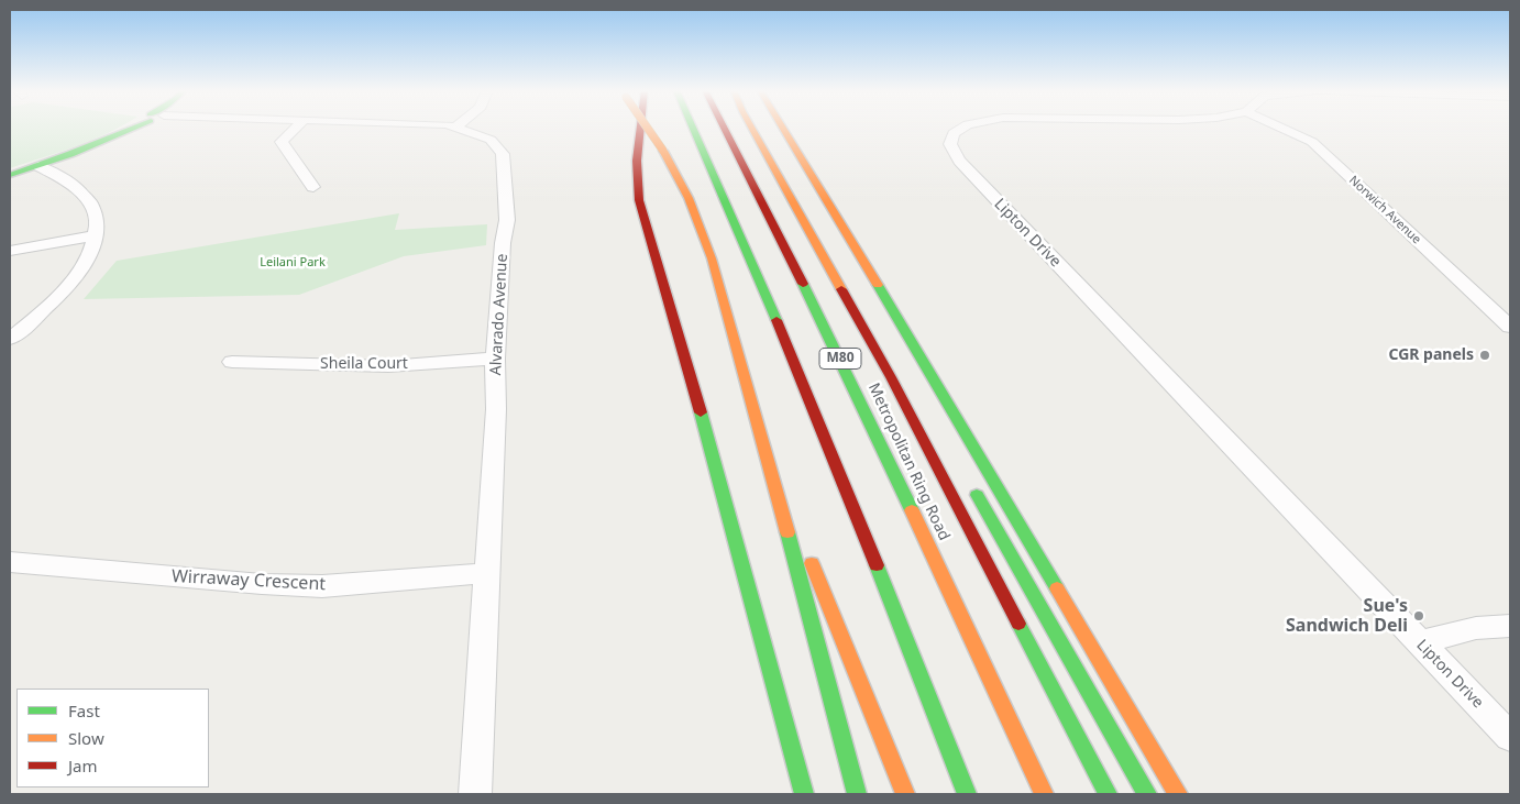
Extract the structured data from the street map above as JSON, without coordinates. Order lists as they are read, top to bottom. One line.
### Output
{"streets":{"main road":["M80","Metropolitan Ring Road"],"street":["Norwich Avenue","Lipton Drive","Alvarado Avenue","Sheila Court","Wirraway Crescent"]},"crossings":[["Alvarado Avenue","Sheila Court"],["Alvarado Avenue","Wirraway Crescent"]],"parks":["Leilani Park"],"places":["CGR panels","Sue's Sandwich Deli"],"legend":["Fast","Slow","Jam"]}
